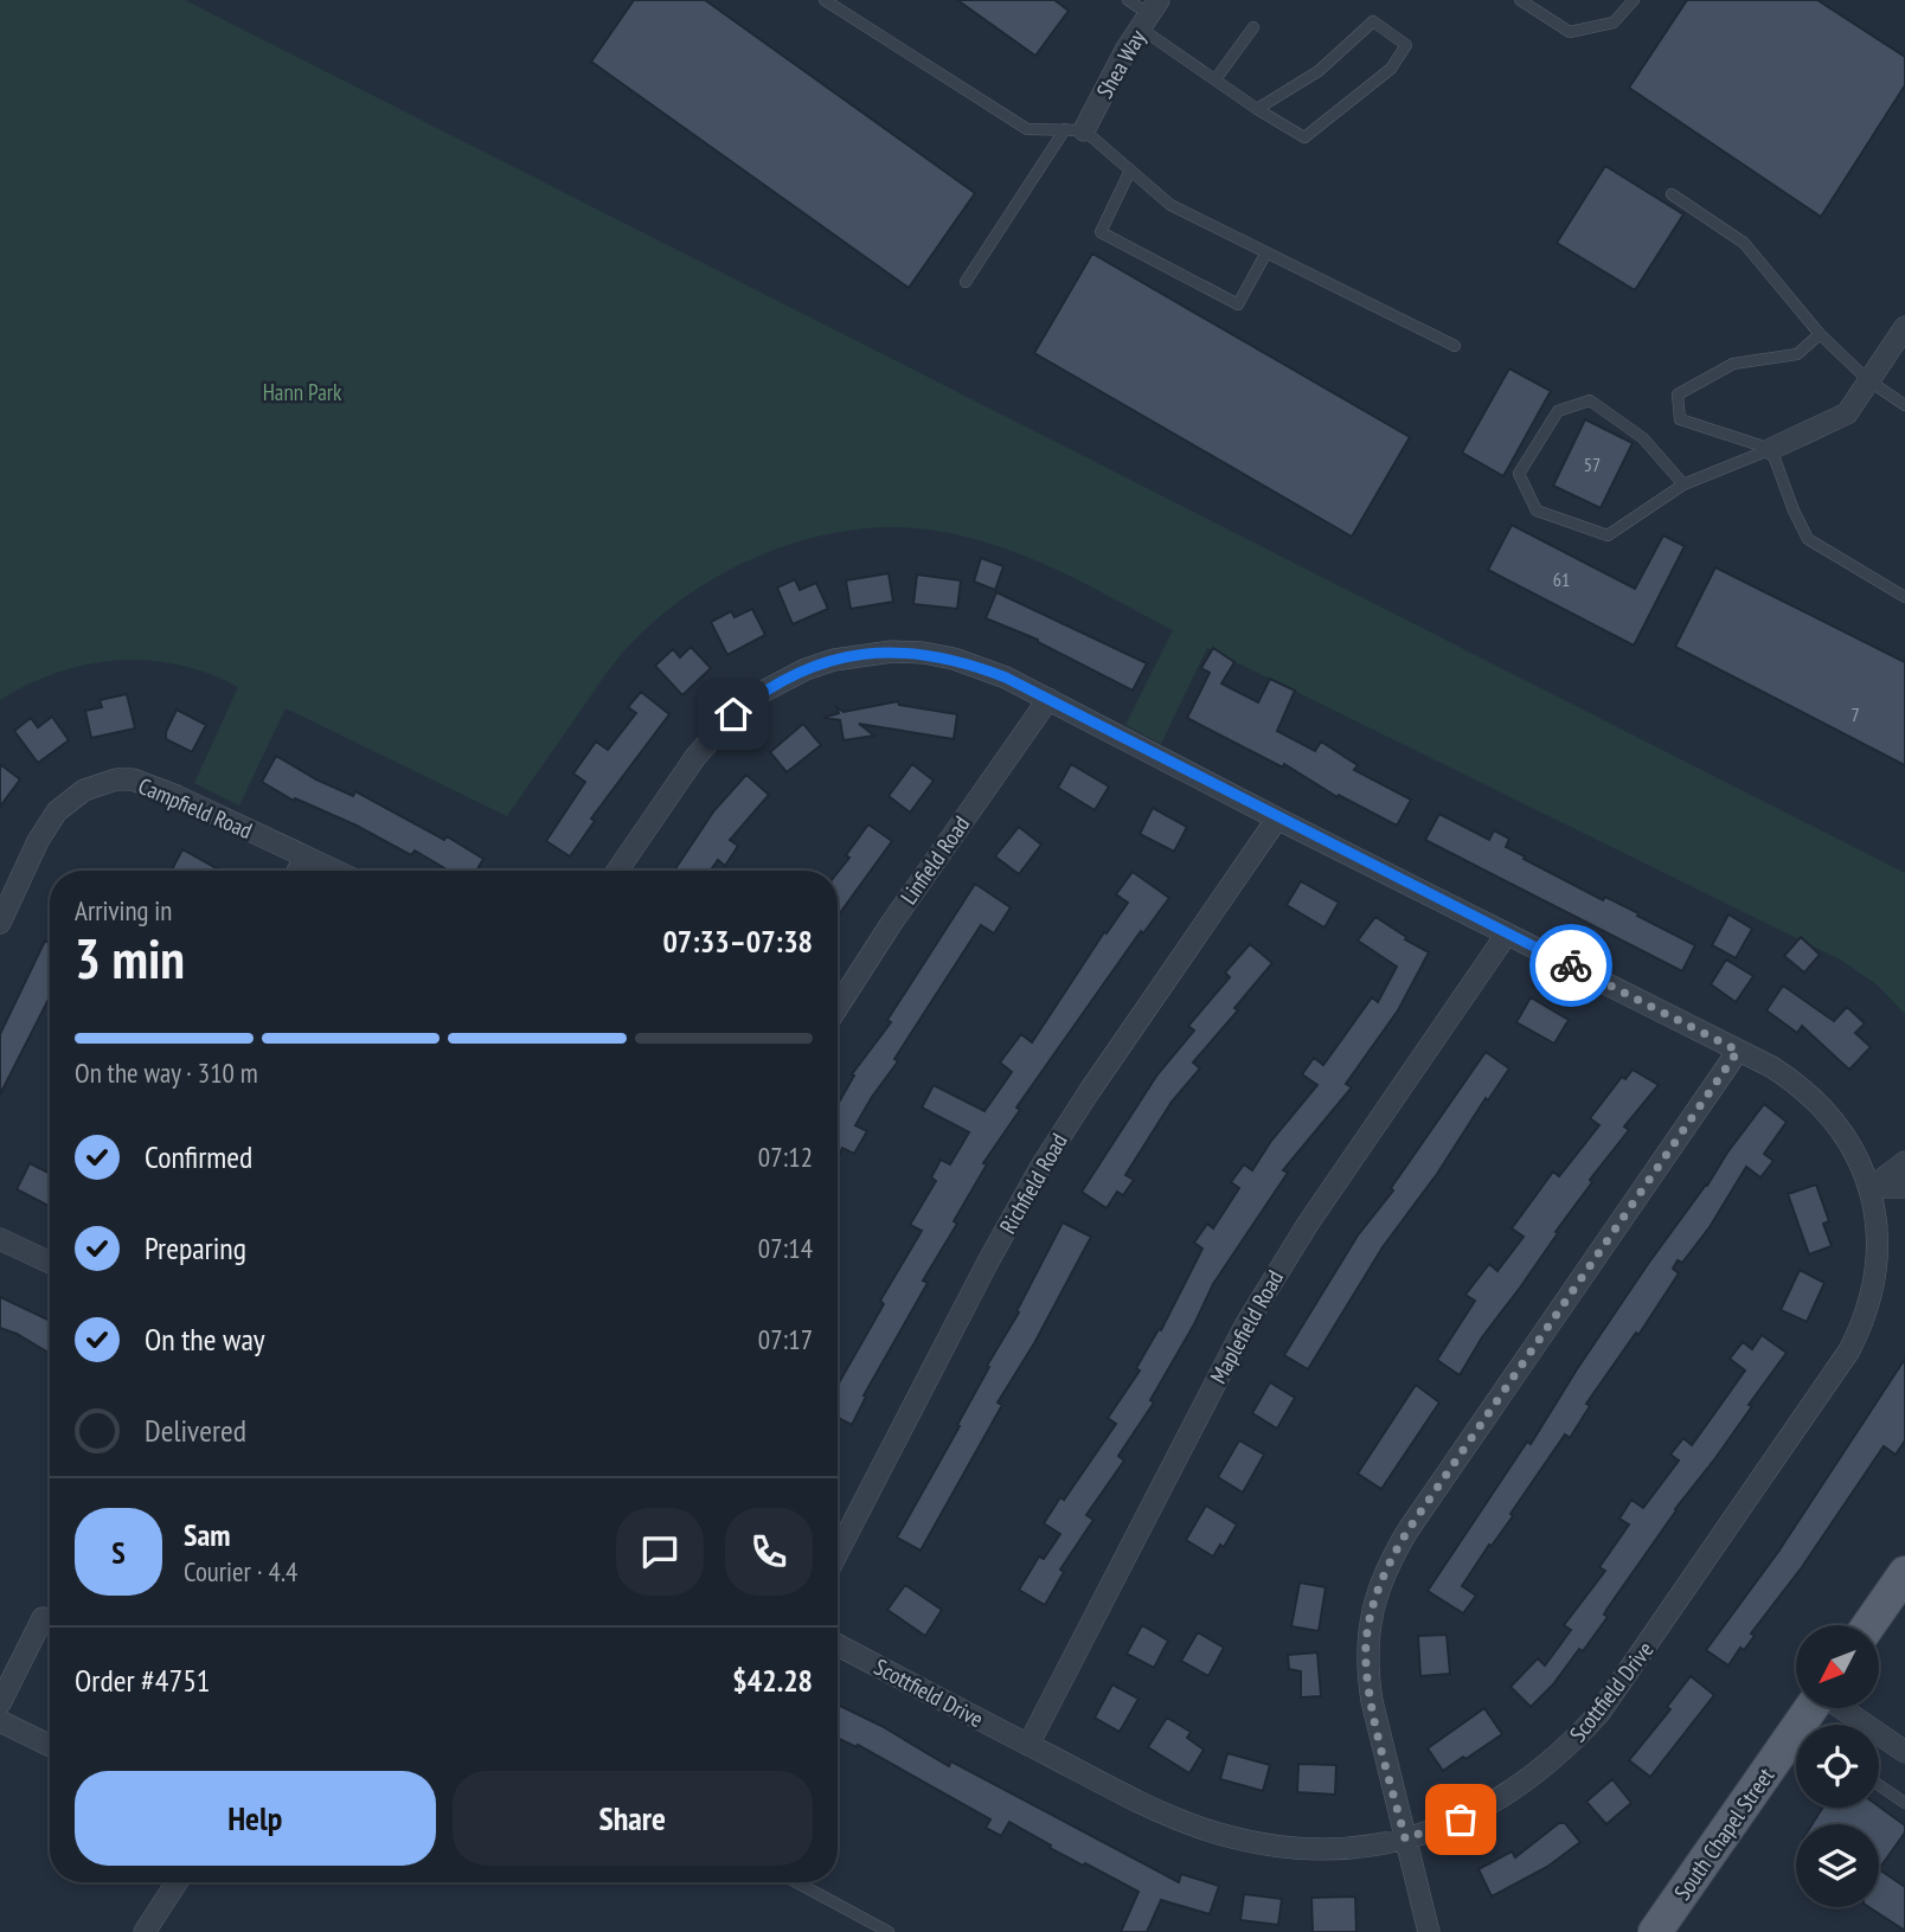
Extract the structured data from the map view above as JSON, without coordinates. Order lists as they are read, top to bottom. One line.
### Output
{"streets":{"main road":["South Chapel Street"],"street":["Shea Way","Campfield Road","Linfield Road","Richfield Road","Maplefield Road","Scottfield Drive"]},"crossings":[["Linfield Road","Scottfield Drive"],["Richfield Road","Scottfield Drive"],["Maplefield Road","Scottfield Drive"]],"parks":["Hann Park"],"house_numbers":["57","61","7"],"north":"bottom left","page":{"heading":["3 min","Arriving in","07:33–07:38"],"panel":["Sam","Courier · 4.4","Order #4751","$42.28"],"bar":"On the way · 310 m","list":[["Confirmed","07:12"],["Preparing","07:14"],["On the way","07:17"],"Delivered"],"round":"S","buttons":["Help","Share"]}}
